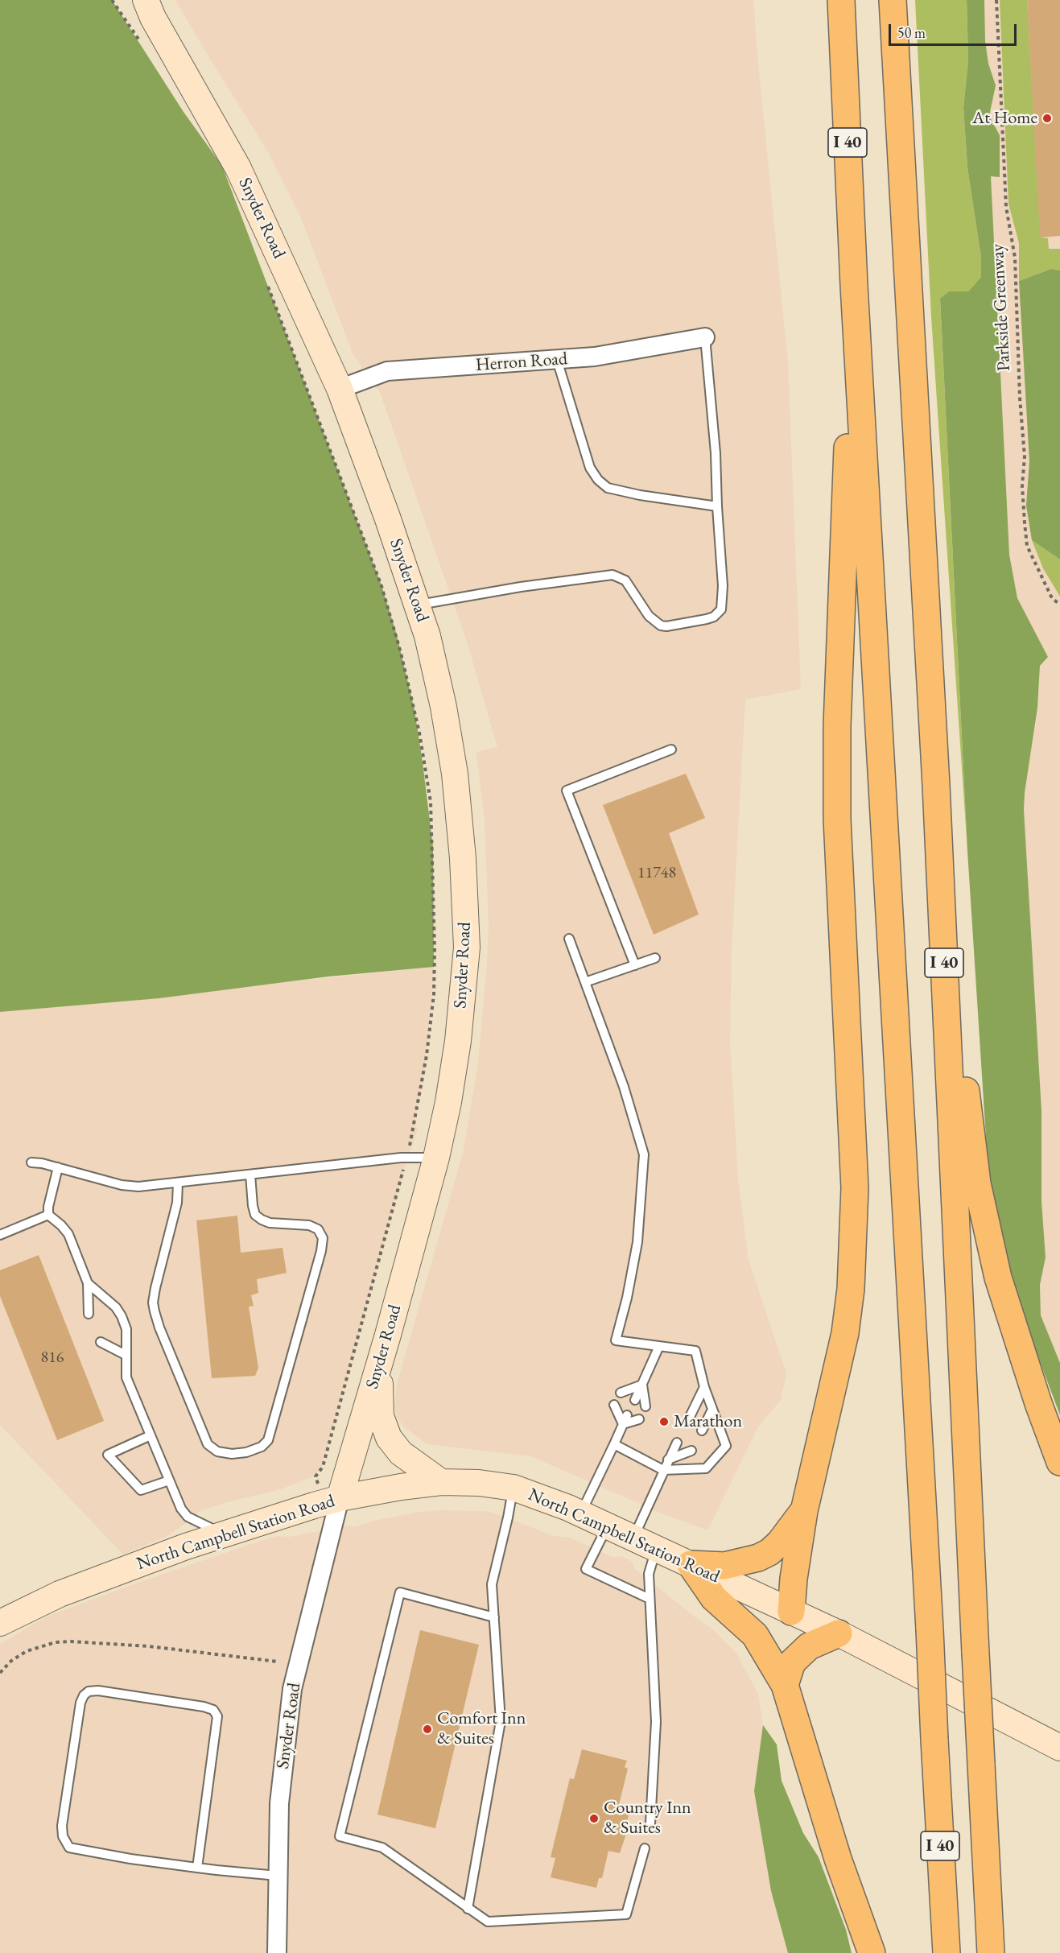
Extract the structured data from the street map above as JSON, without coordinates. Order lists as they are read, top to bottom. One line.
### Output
{"streets":{"highway":["I 40"],"street":["Snyder Road","Herron Road","North Campbell Station Road"],"path":["Parkside Greenway"]},"crossings":[["Snyder Road","Herron Road"],["Snyder Road","North Campbell Station Road"]],"places":["At Home","Marathon","Comfort Inn & Suites","Country Inn & Suites"],"house_numbers":["11748","816"],"scale_bar":"50 m"}
